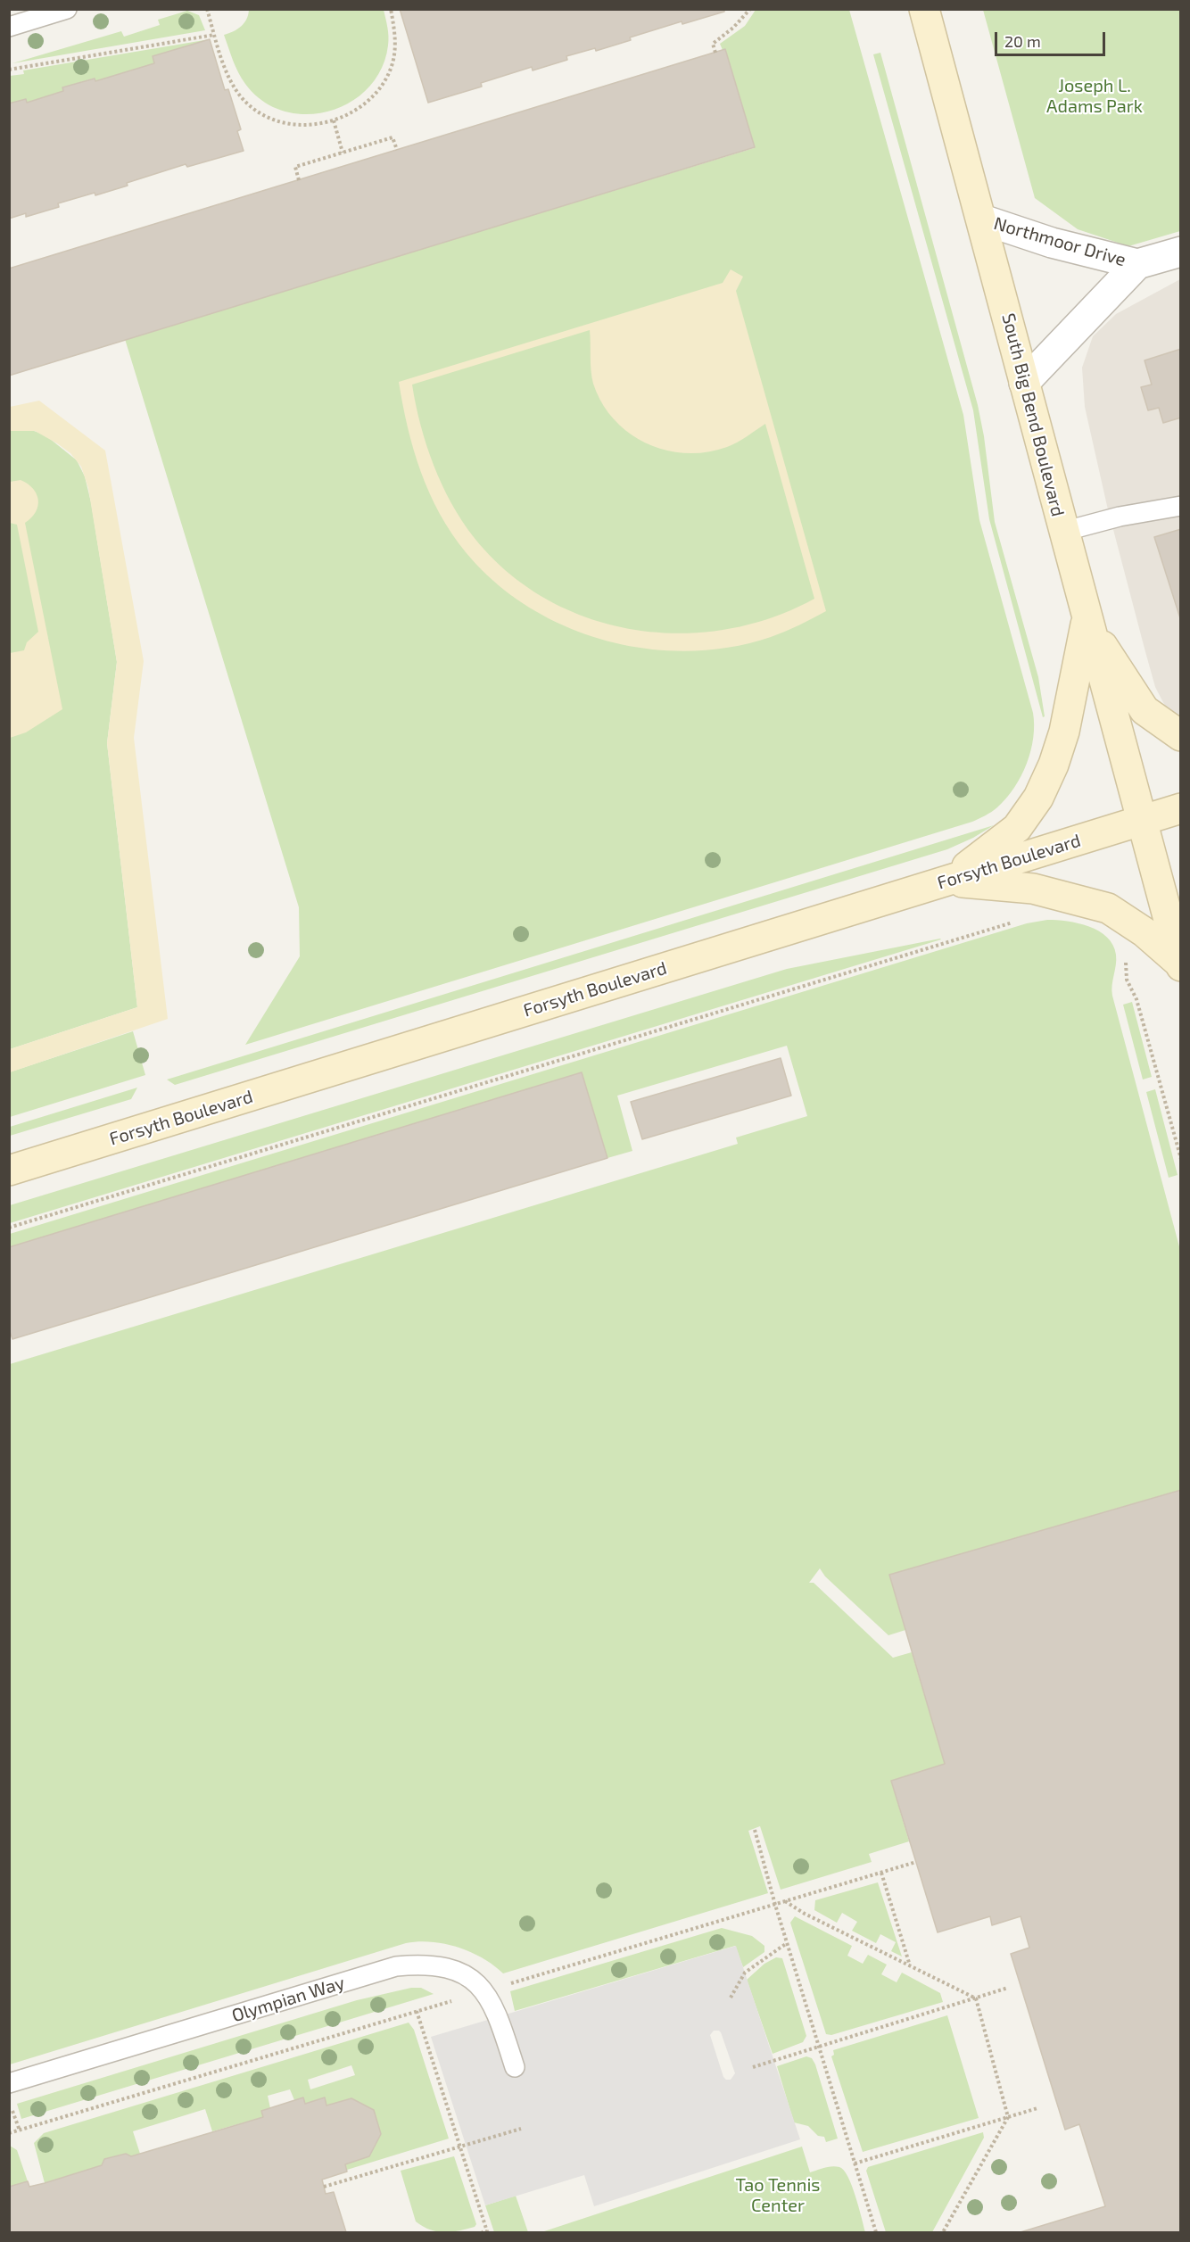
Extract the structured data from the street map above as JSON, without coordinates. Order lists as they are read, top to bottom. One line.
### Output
{"streets":{"main road":["South Big Bend Boulevard","Forsyth Boulevard"],"street":["Northmoor Drive"],"lane":["Olympian Way"]},"crossings":[["Northmoor Drive","South Big Bend Boulevard"],["South Big Bend Boulevard","Forsyth Boulevard"]],"parks":["Joseph L. Adams Park","Tao Tennis Center"],"scale_bar":"20 m"}
